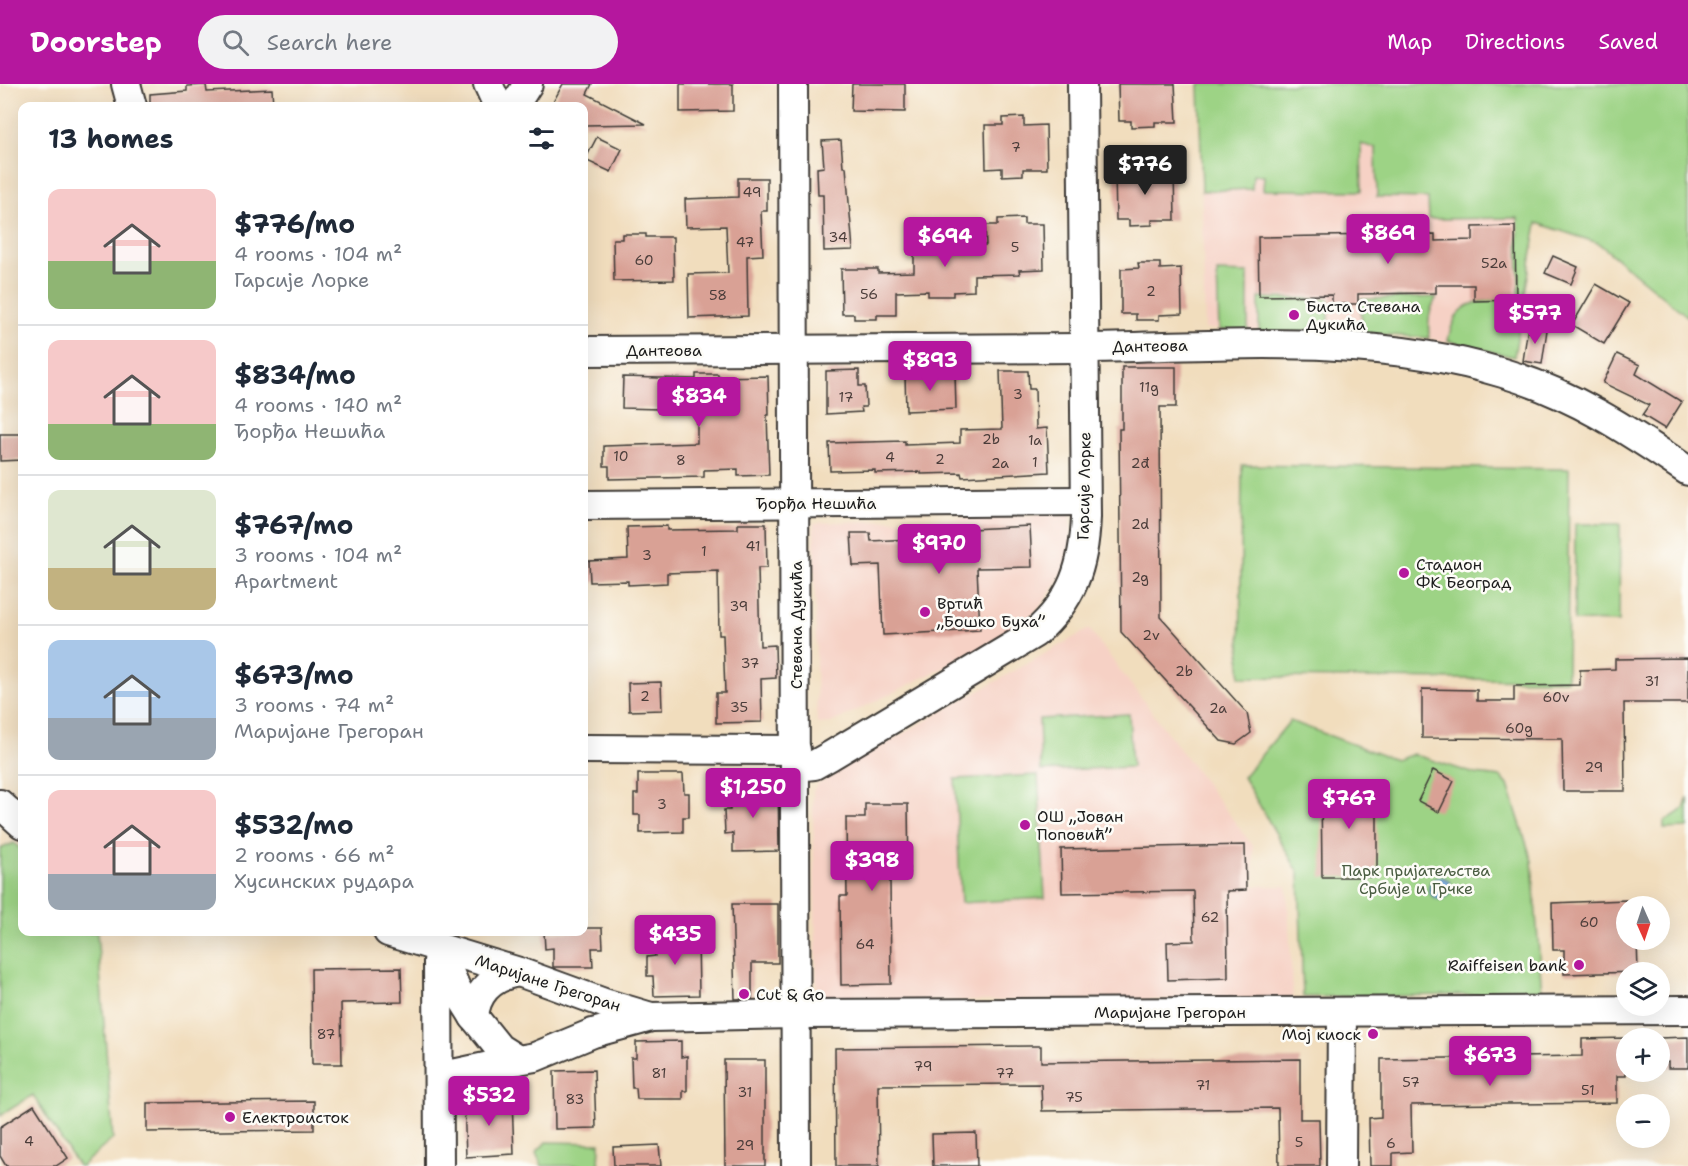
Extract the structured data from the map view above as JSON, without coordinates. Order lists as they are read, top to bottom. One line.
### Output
{"streets":{"street":["Дантеова","Гарсије Лорке","Ђорђа Нешића","Стевана Дукића","Маријане Грегоран"]},"crossings":[["Дантеова","Гарсије Лорке"],["Дантеова","Стевана Дукића"],["Гарсије Лорке","Ђорђа Нешића"],["Гарсије Лорке","Стевана Дукића"],["Ђорђа Нешића","Стевана Дукића"],["Стевана Дукића","Маријане Грегоран"]],"parks":["Парк пријатељства Србије и Грчке"],"places":["Биста Стевана Дукића","Стадион ФК Београд","Вртић „Бошко Буха”","ОШ „Јован Поповић”","Raiffeisen bank","Cut & Go","Мој киоск","Електроисток"],"house_numbers":["7","49","34","47","5","60","52a","2","56","58","11g","3","17","2b","1a","10","4","2","8","1","2a","2đ","2d","41","1","3","2g","39","2v","37","2b","31","2","60v","35","2a","60g","29","3","62","60","64","87","79","81","77","57","71","51","31","75","83","4","5","6","29"],"north":"bottom","page":{"header":"Doorstep","search":"Search here","nav":["Map","Directions","Saved"],"heading":"13 homes","price":["$776","$869","$694","$577","$893","$834","$970","$1,250","$767","$398","$435","$673","$532"],"list":[{"name":"$776/mo","note":"4 rooms · 104 m² · Гарсије Лорке"},{"name":"$834/mo","note":"4 rooms · 140 m² · Ђорђа Нешића"},{"name":"$767/mo","note":"3 rooms · 104 m² · Apartment"},{"name":"$673/mo","note":"3 rooms · 74 m² · Маријане Грегоран"},{"name":"$532/mo","note":"2 rooms · 66 m² · Хусинских рудара"}],"map_buttons":["+","−"]}}
